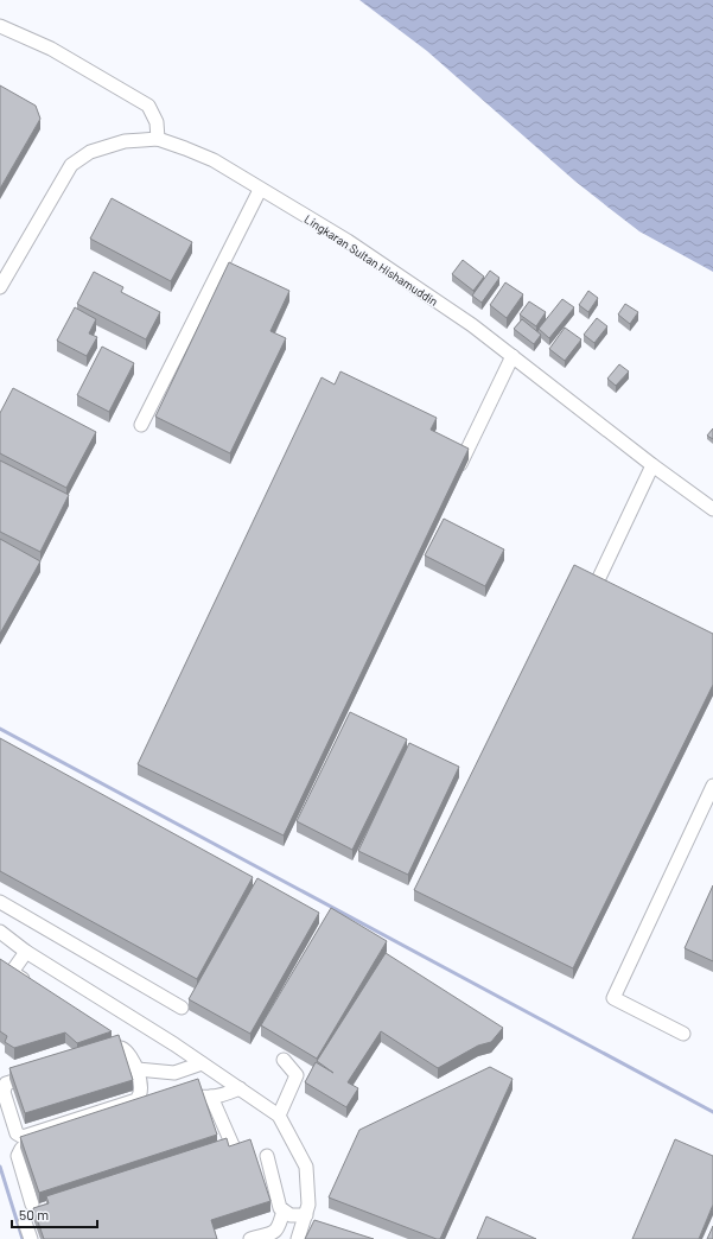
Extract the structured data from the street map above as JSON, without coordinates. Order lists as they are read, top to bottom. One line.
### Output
{"streets":{"street":["Lingkaran Sultan Hishamuddin"]},"scale_bar":"50 m"}
